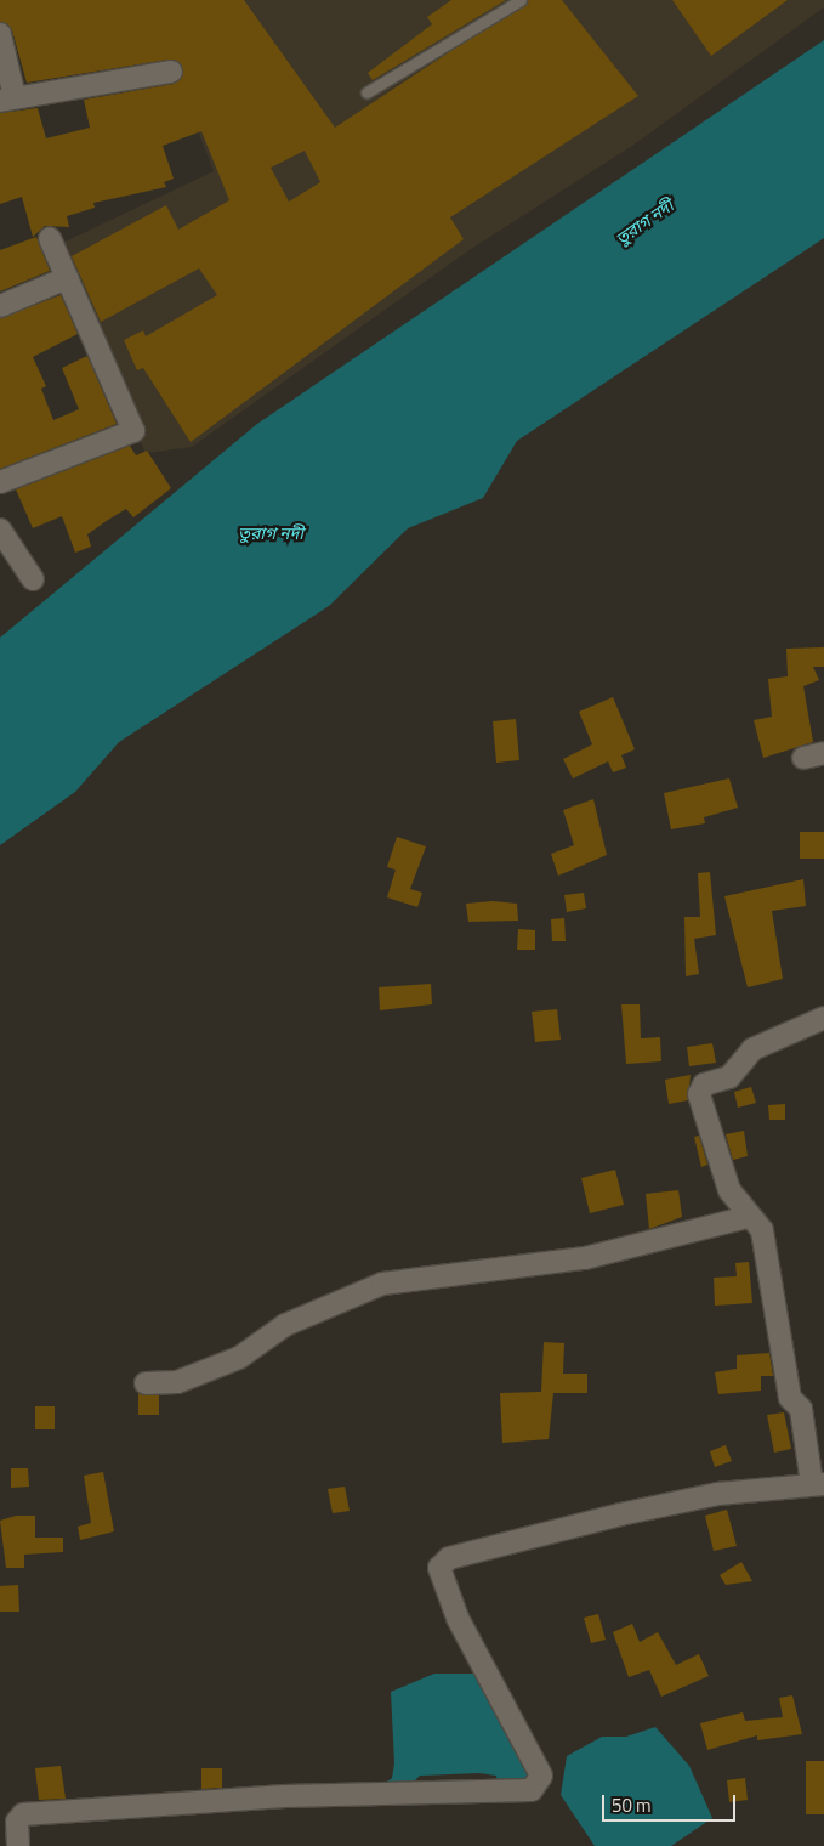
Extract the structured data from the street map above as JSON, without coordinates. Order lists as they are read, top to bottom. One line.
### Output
{"water":["তুরাগ নদী"],"scale_bar":"50 m"}
